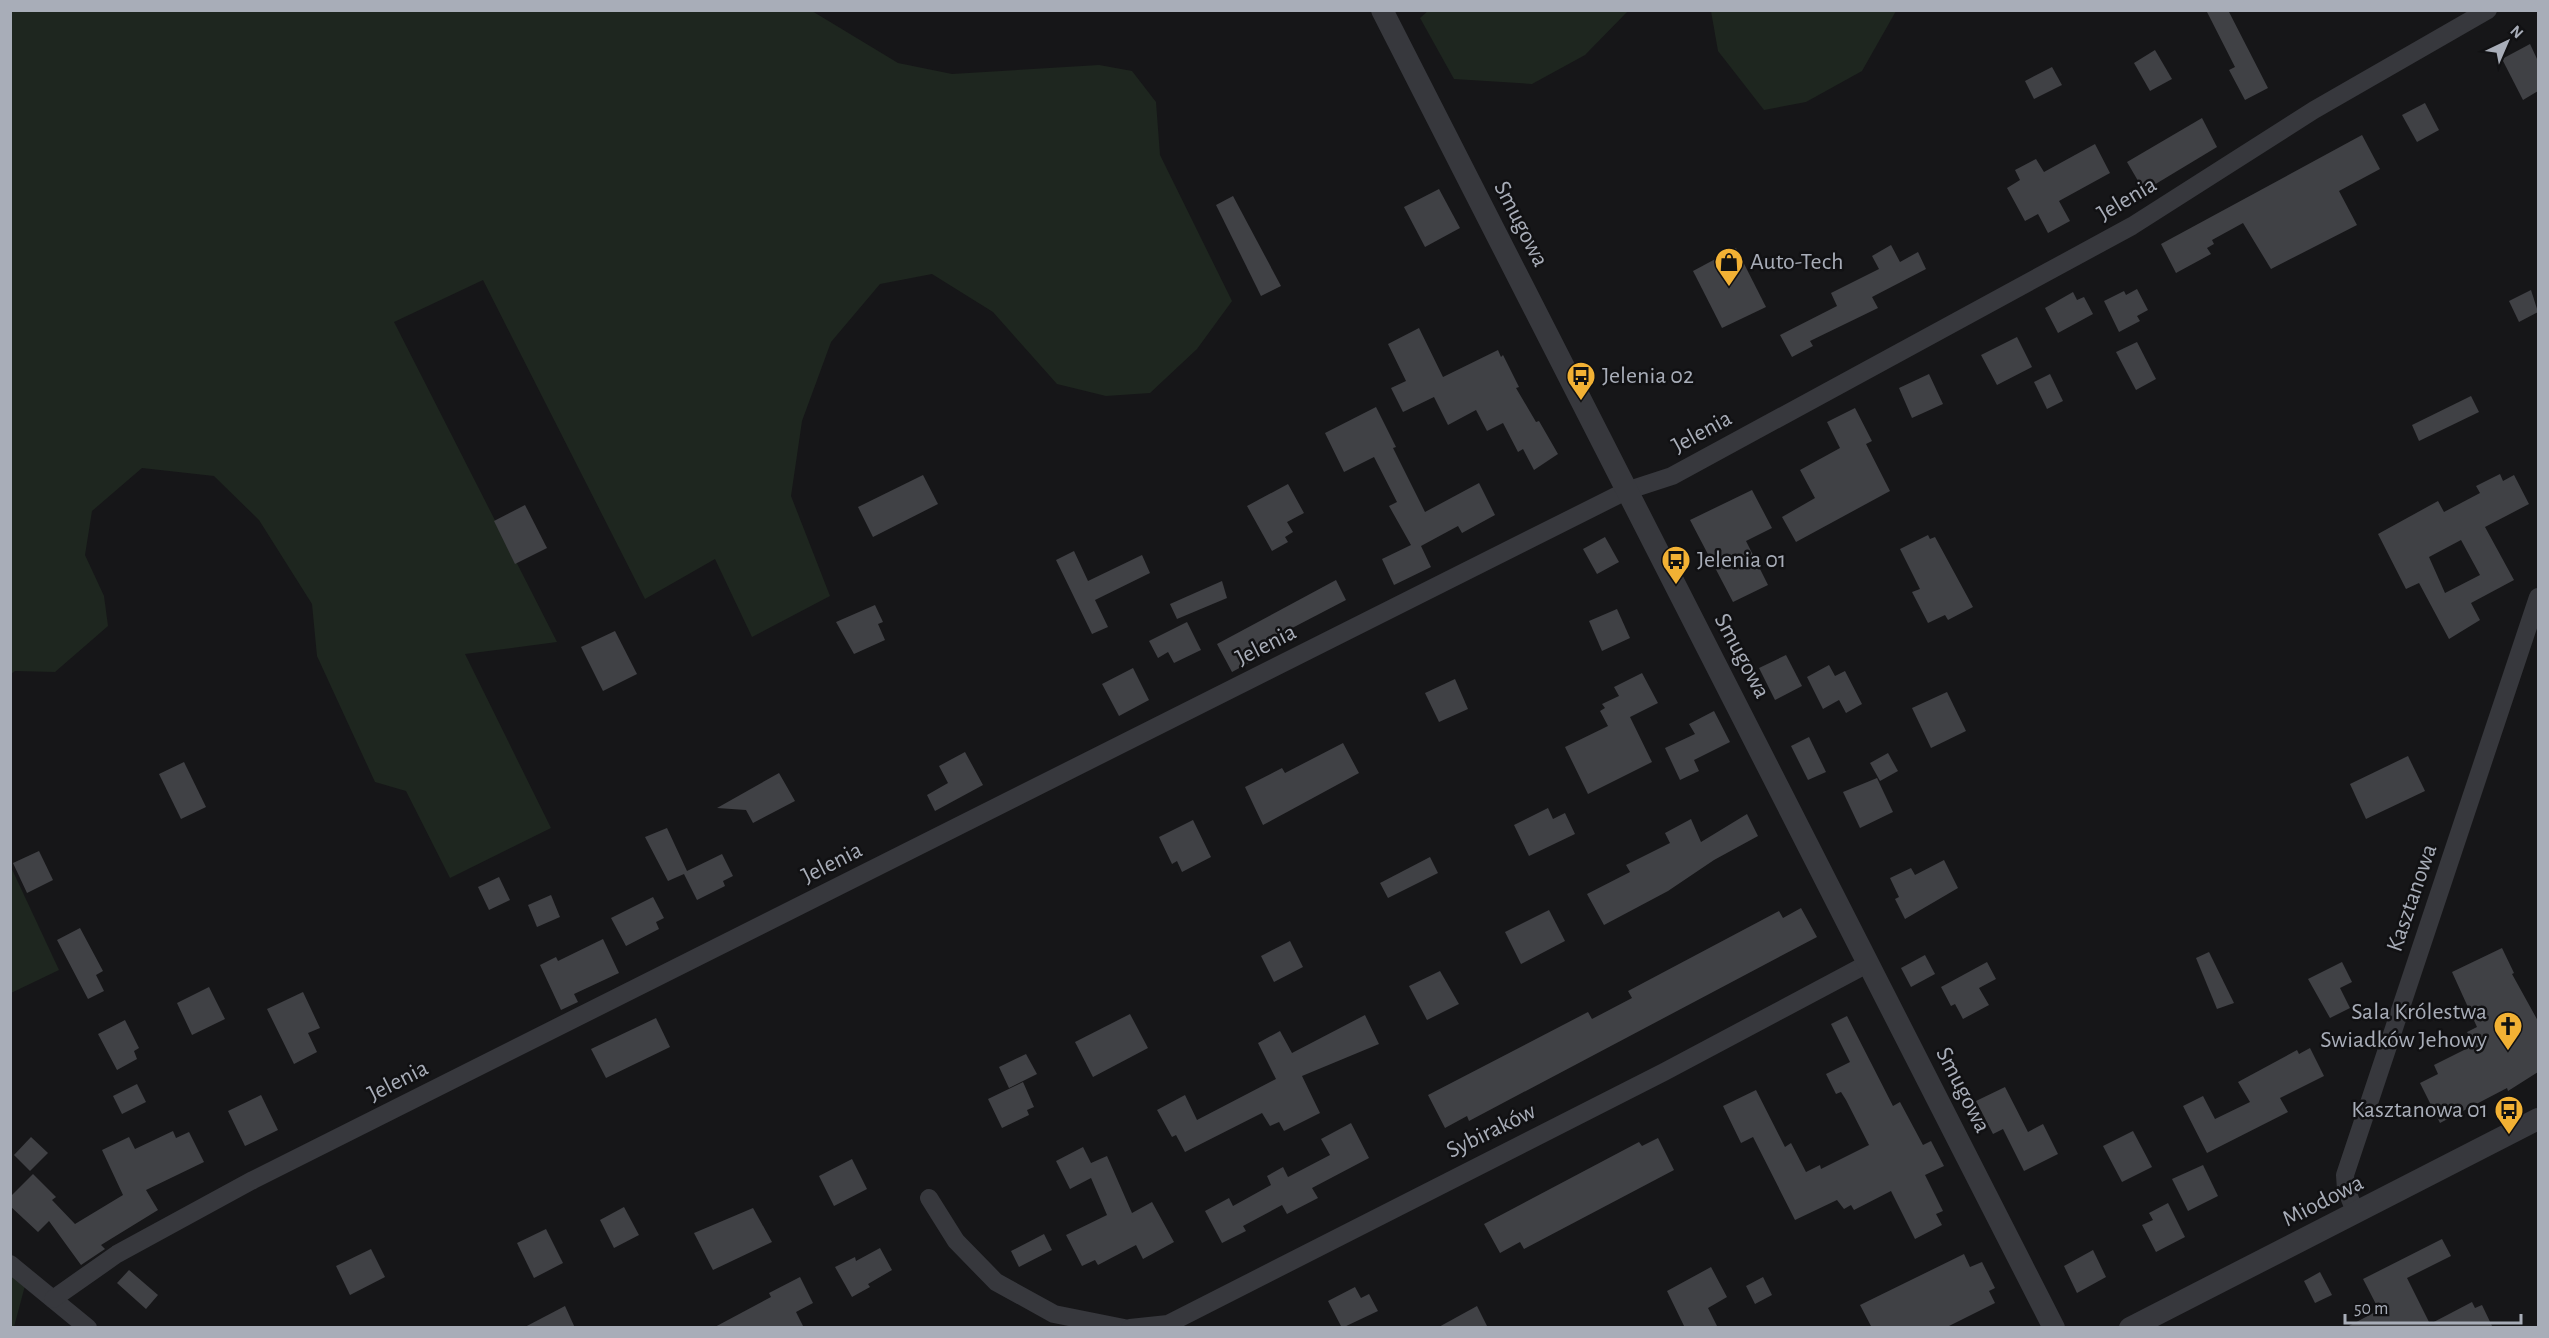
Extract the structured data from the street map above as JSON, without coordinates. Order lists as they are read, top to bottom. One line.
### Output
{"streets":{"street":["Jelenia","Smugowa","Kasztanowa","Sybiraków","Miodowa"]},"crossings":[["Jelenia","Smugowa"],["Smugowa","Sybiraków"],["Kasztanowa","Miodowa"]],"places":{"shop":["Auto-Tech"],"bus stop":["Jelenia 02","Jelenia 01","Kasztanowa 01"],"church":["Sala Królestwa Swiadków Jehowy"]},"scale_bar":"50 m","north":"top right"}
